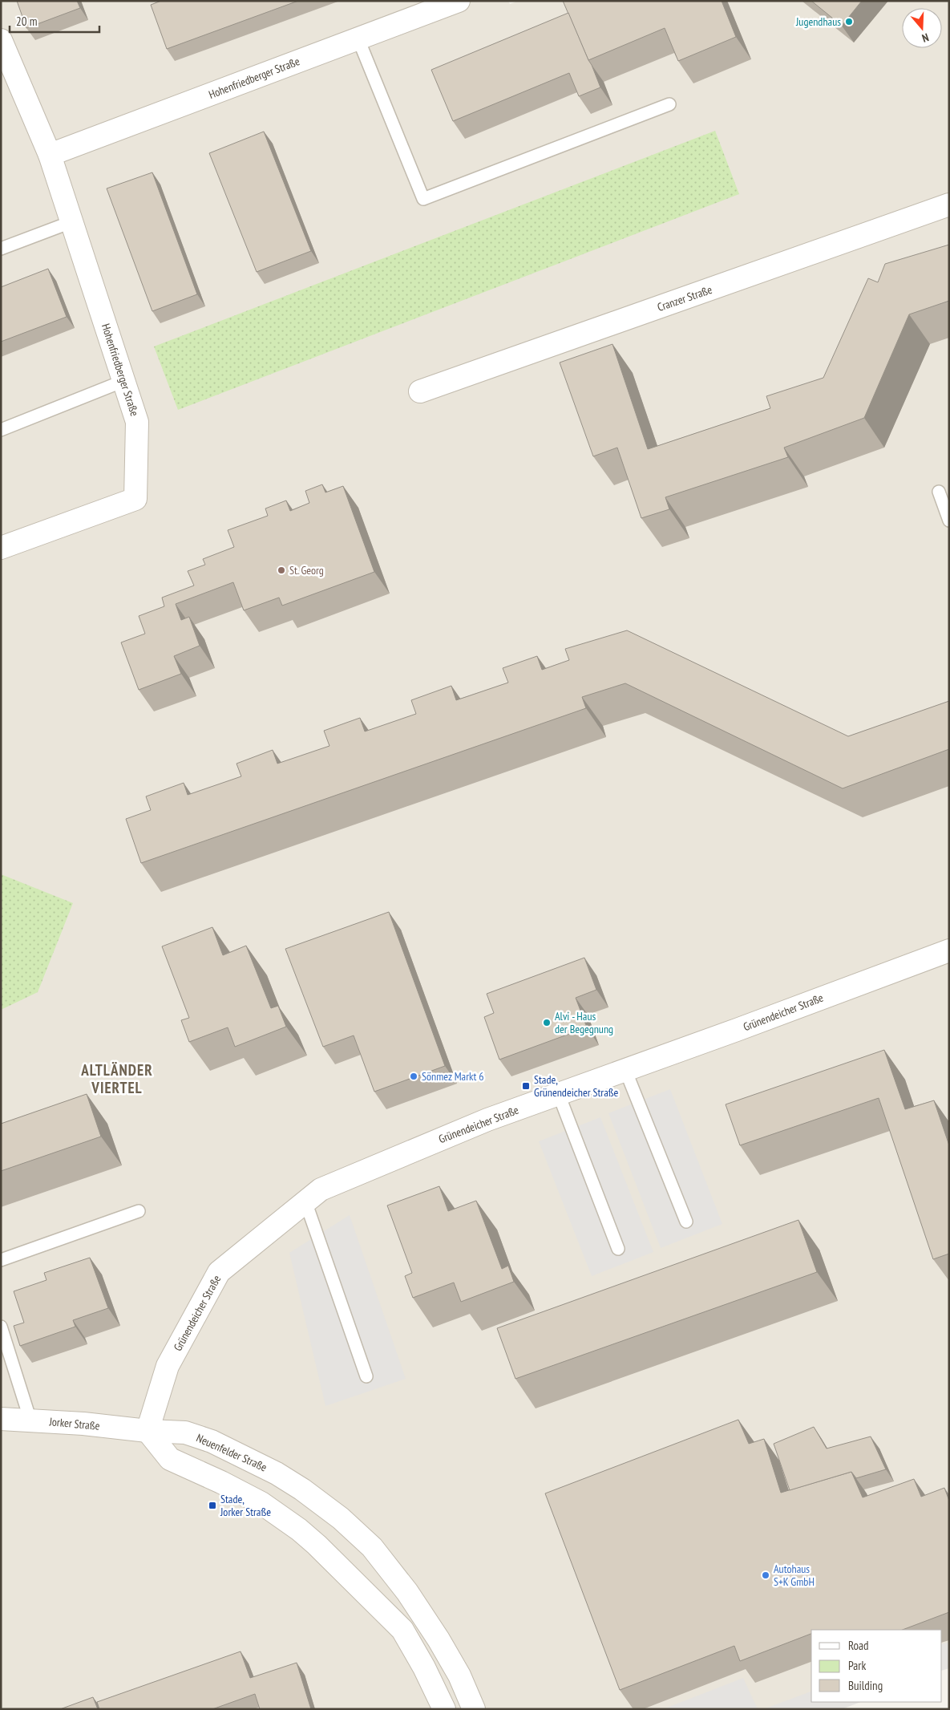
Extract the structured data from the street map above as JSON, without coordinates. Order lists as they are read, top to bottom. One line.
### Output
{"streets":{"street":["Hohenfriedberger Straße","Cranzer Straße","Grünendeicher Straße","Jorker Straße","Neuenfelder Straße"]},"crossings":[["Grünendeicher Straße","Jorker Straße"],["Grünendeicher Straße","Neuenfelder Straße"],["Jorker Straße","Neuenfelder Straße"]],"districts":["ALTLÄNDER VIERTEL"],"places":{"other":["Jugendhaus","St. Georg","Alvi - Haus der Begegnung","Sönmez Markt 6","Autohaus S+K GmbH"],"transit":["Stade, Grünendeicher Straße","Stade, Jorker Straße"]},"legend":["Road","Park","Building"],"scale_bar":"20 m","north":"bottom"}
